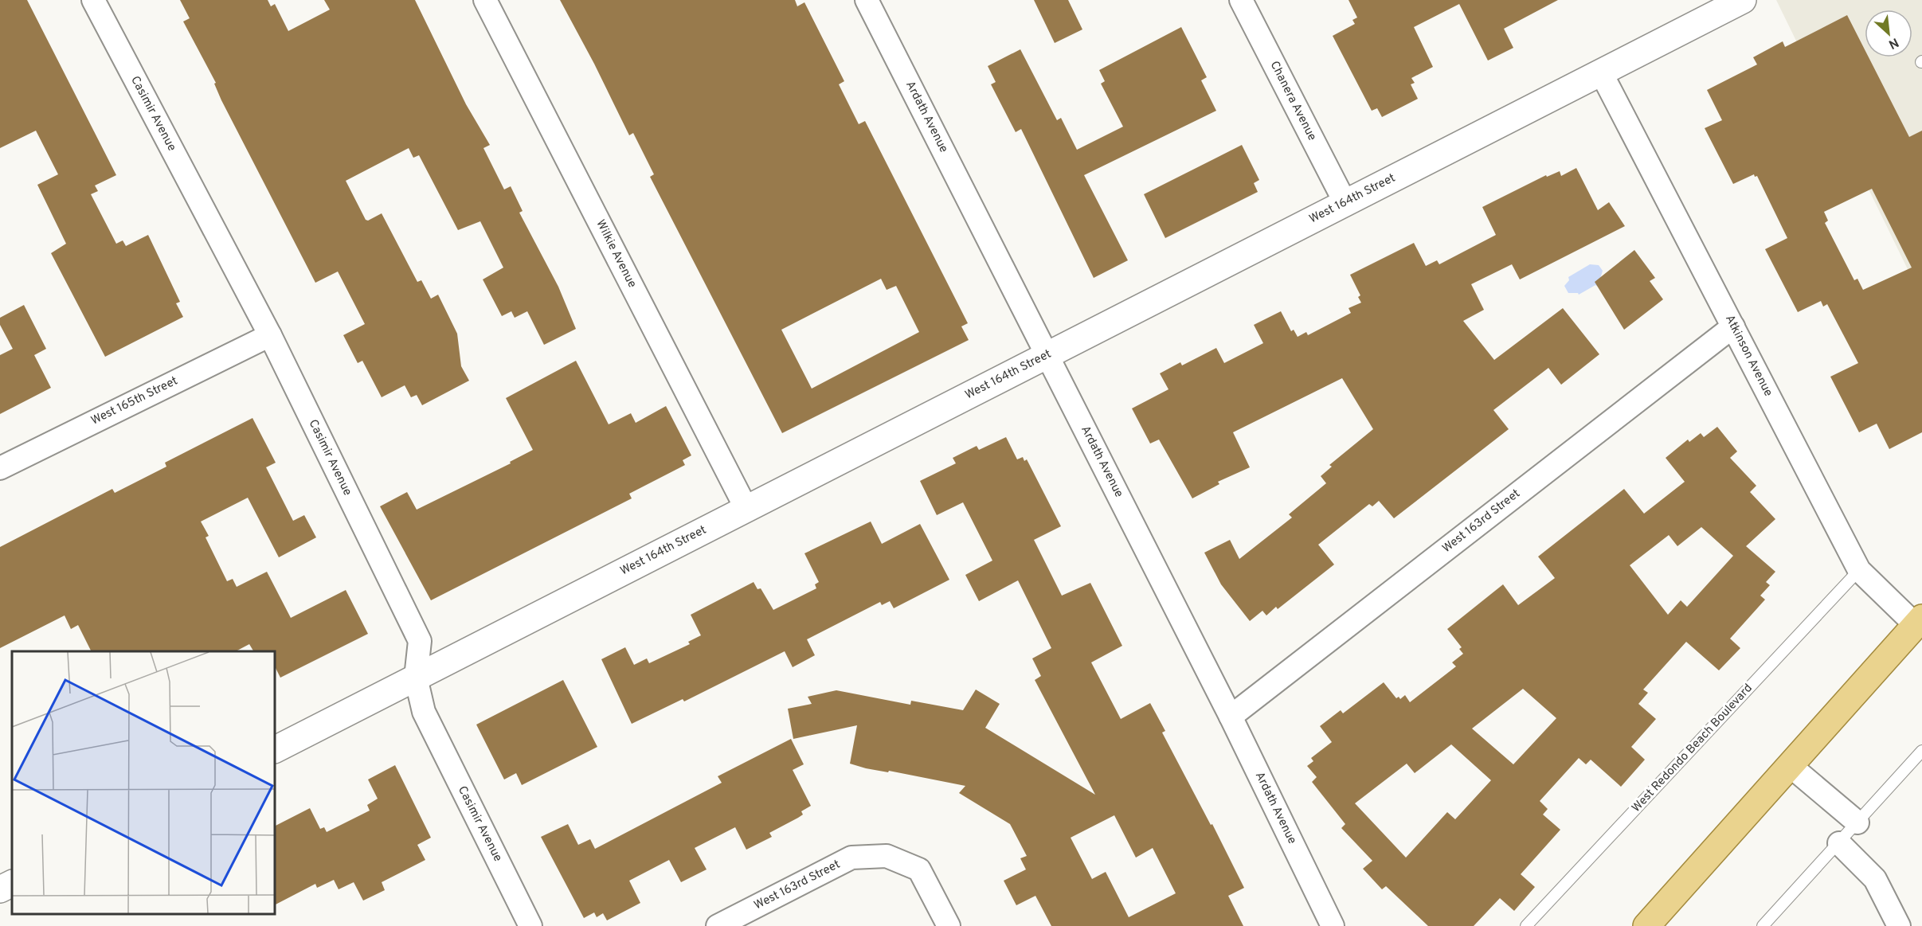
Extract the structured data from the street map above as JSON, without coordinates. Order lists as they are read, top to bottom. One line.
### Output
{"streets":{"street":["Chanera Avenue","Casimir Avenue","Ardath Avenue","West 164th Street","Wilkie Avenue","Atkinson Avenue","West 165th Street","West 163rd Street"],"lane":["West Redondo Beach Boulevard"]},"crossings":[["Chanera Avenue","West 164th Street"],["Casimir Avenue","West 164th Street"],["Casimir Avenue","West 165th Street"],["Ardath Avenue","West 164th Street"],["Ardath Avenue","West 163rd Street"],["West 164th Street","Wilkie Avenue"],["West 164th Street","Atkinson Avenue"],["Atkinson Avenue","West 163rd Street"],["Atkinson Avenue","West Redondo Beach Boulevard"]],"north":"bottom right"}
